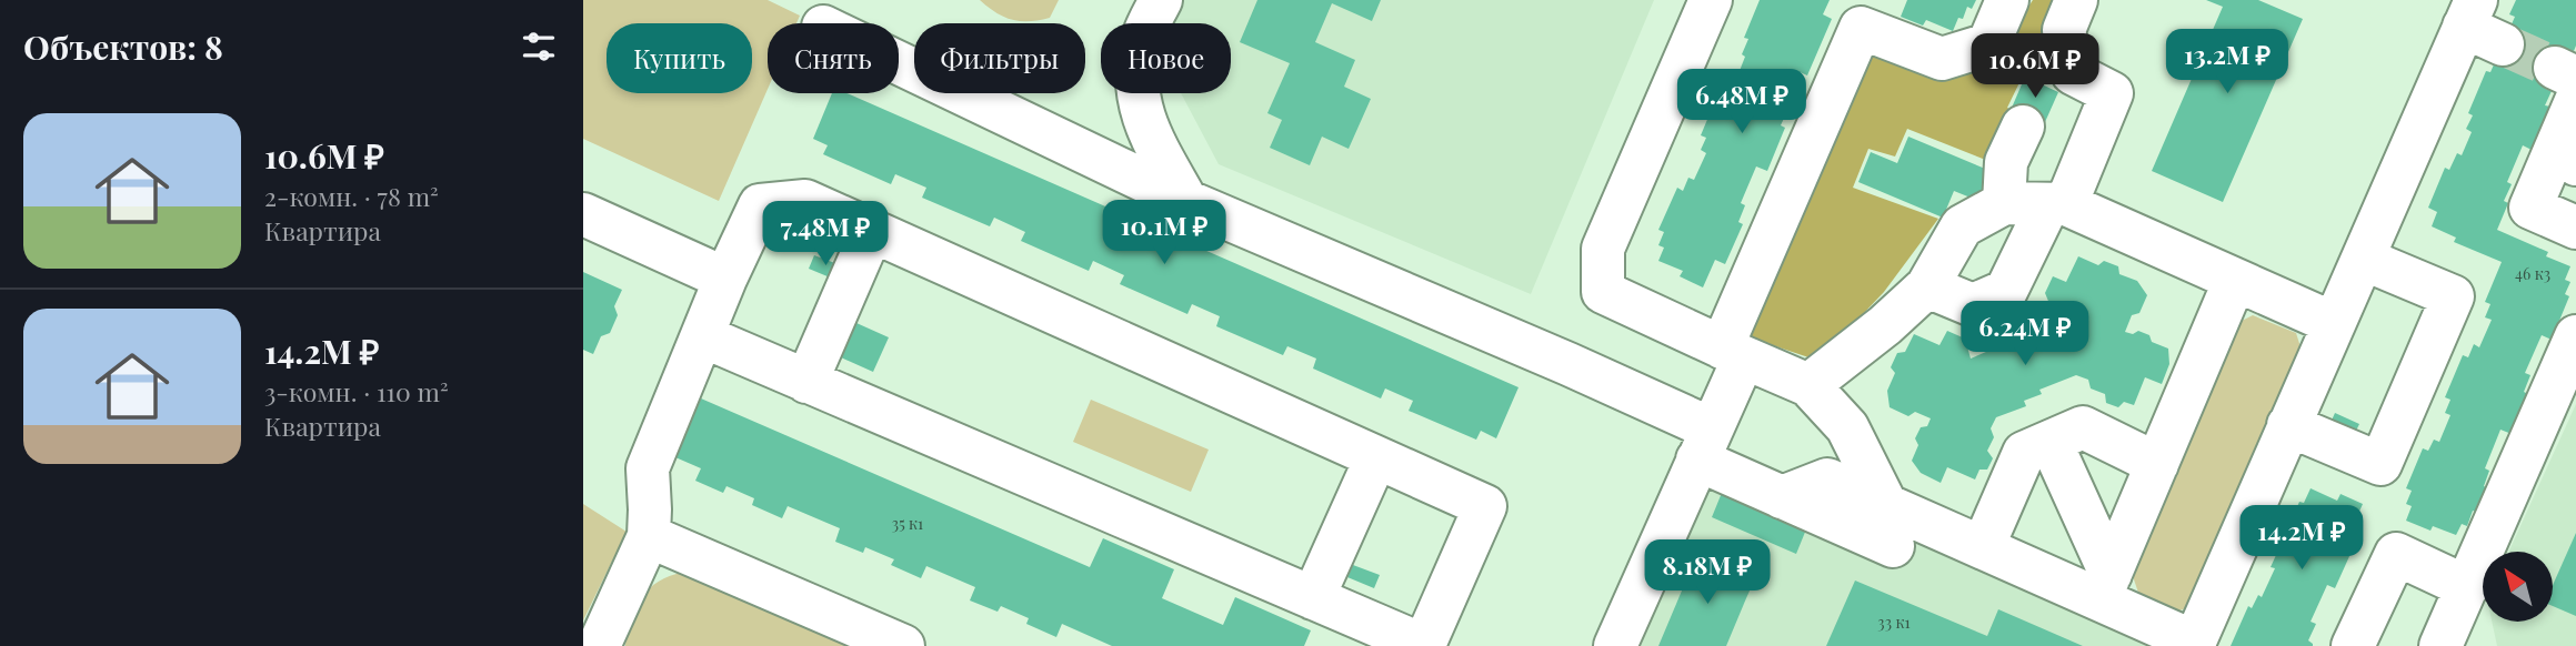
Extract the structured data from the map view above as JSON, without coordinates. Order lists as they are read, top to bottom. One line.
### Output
{"house_numbers":["46 к3","35 к1","33 к1"],"north":"top left","page":{"heading":"Объектов: 8","chip":["Купить","Снять","Фильтры","Новое"],"price":["13.2M ₽","10.6M ₽","6.48M ₽","10.1M ₽","7.48M ₽","6.24M ₽","14.2M ₽","8.18M ₽"],"list":[{"name":"10.6M ₽","note":"2-комн. · 78 m² · Квартира"},{"name":"14.2M ₽","note":"3-комн. · 110 m² · Квартира"}]}}
